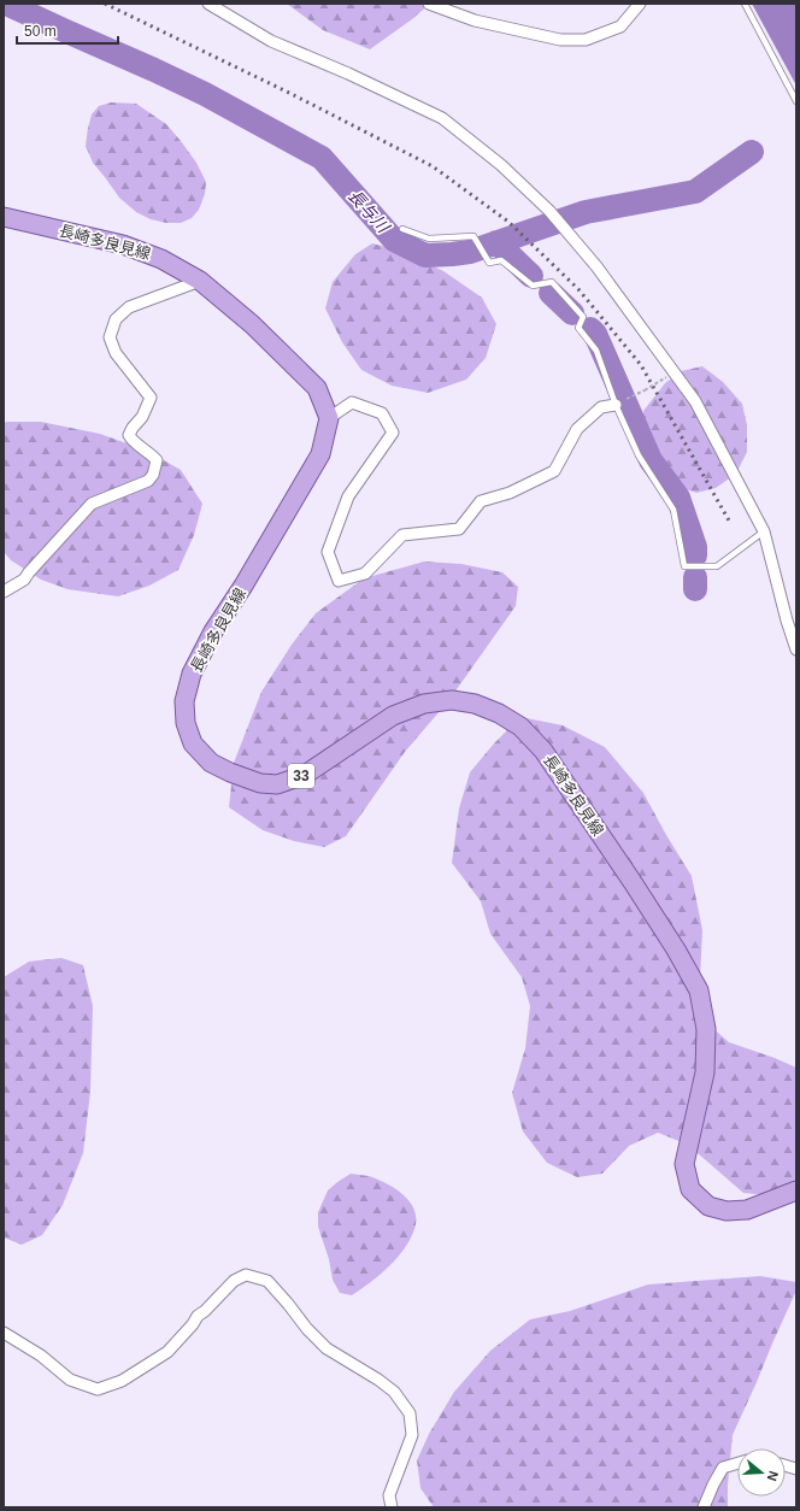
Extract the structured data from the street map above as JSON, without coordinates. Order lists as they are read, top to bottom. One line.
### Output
{"streets":{"main road":["長崎多良見線","33"]},"water":["長与川"],"scale_bar":"50 m","north":"right"}
